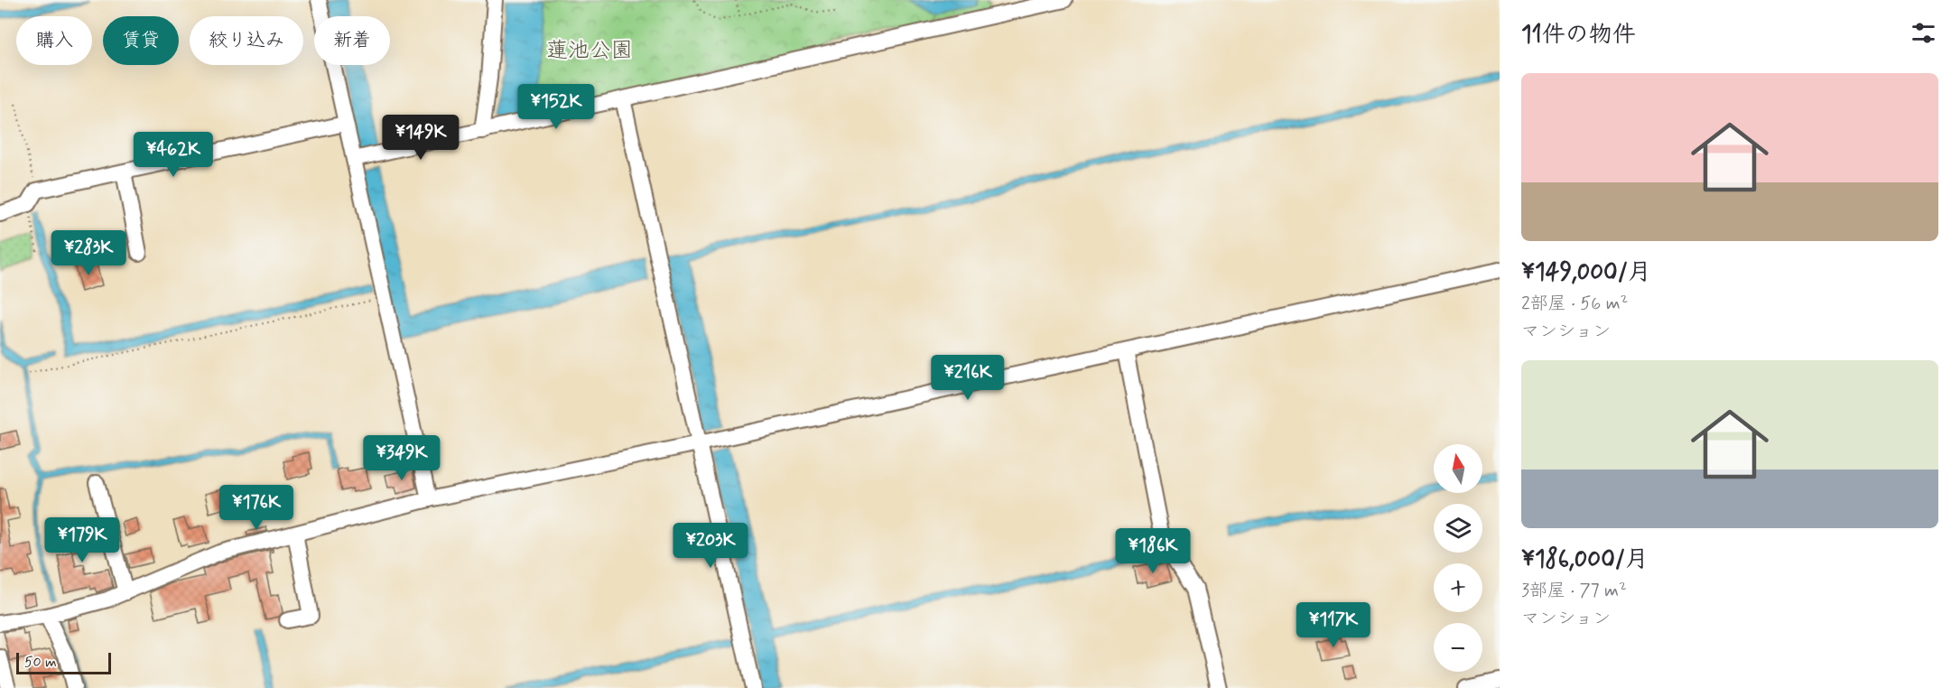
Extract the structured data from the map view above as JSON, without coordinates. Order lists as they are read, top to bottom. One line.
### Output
{"parks":["蓮池公園"],"scale_bar":"50 m","north":"top","page":{"heading":"11件の物件","chip":["購入","賃貸","絞り込み","新着"],"list":[{"name":"¥149,000/月","note":"2部屋 · 56 m² · マンション"},{"name":"¥186,000/月","note":"3部屋 · 77 m² · マンション"}],"price":["¥152K","¥149K","¥462K","¥283K","¥216K","¥349K","¥176K","¥179K","¥203K","¥186K","¥117K"],"map_buttons":["+","−"],"scale":"50 m"}}
